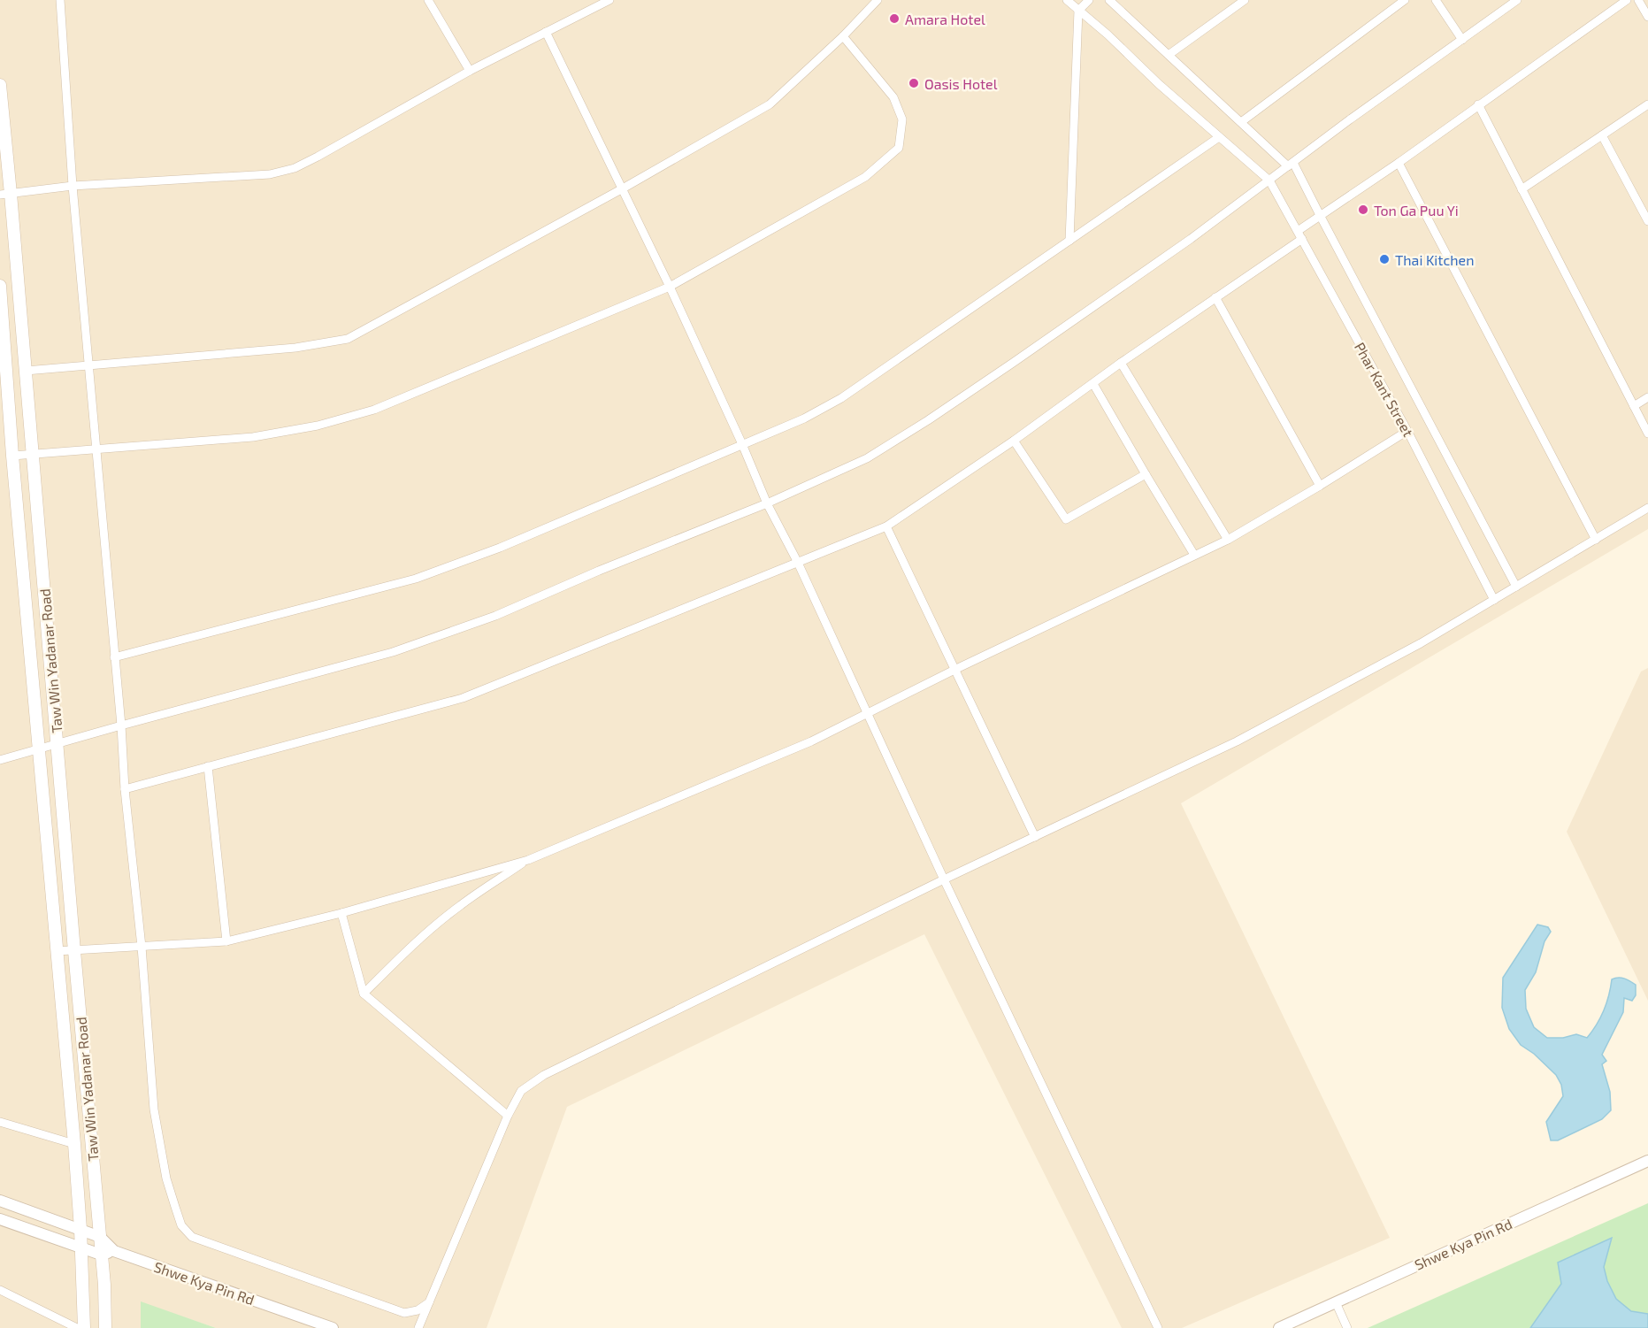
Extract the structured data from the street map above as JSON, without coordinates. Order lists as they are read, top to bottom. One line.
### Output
{"streets":{"main road":["Taw Win Yadanar Road"],"street":["Phar Kant Street","Shwe Kya Pin Rd"]},"crossings":[["Taw Win Yadanar Road","Shwe Kya Pin Rd"]],"places":["Amara Hotel","Oasis Hotel","Ton Ga Puu Yi","Thai Kitchen"]}
